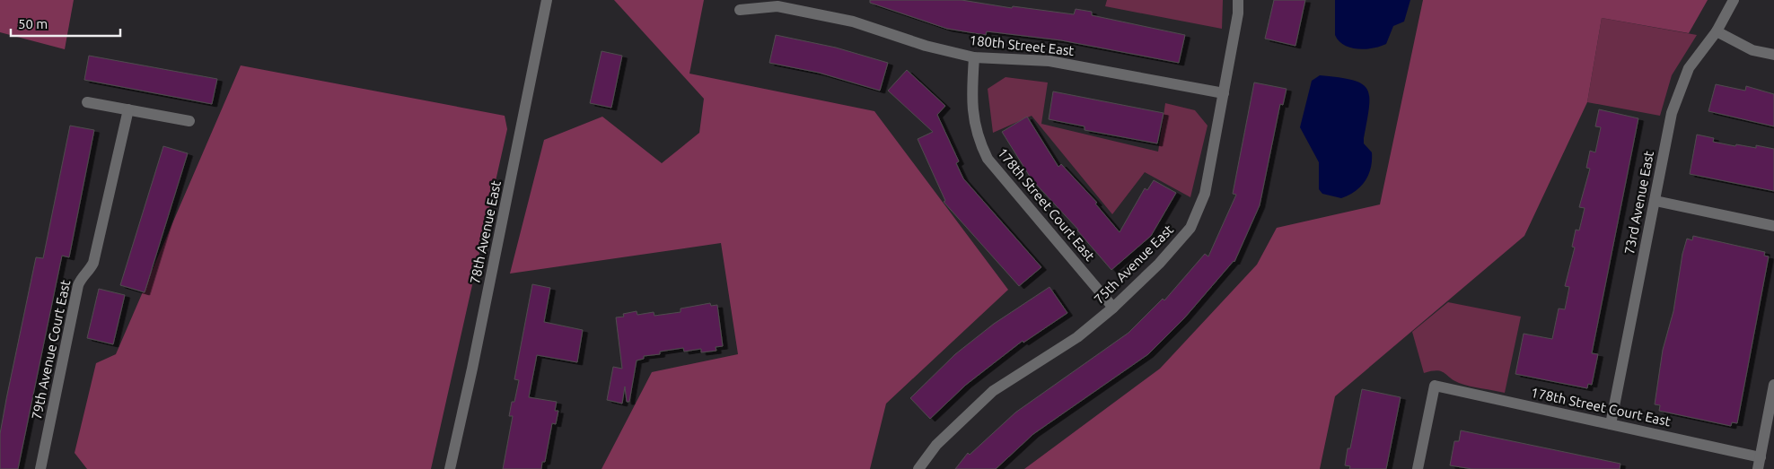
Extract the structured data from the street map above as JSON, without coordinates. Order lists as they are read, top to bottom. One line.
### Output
{"streets":{"street":["180th Street East","73rd Avenue East","178th Street Court East","78th Avenue East","75th Avenue East","79th Avenue Court East"]},"crossings":[["180th Street East","178th Street Court East"],["180th Street East","75th Avenue East"],["73rd Avenue East","178th Street Court East"],["178th Street Court East","75th Avenue East"]],"scale_bar":"50 m"}
